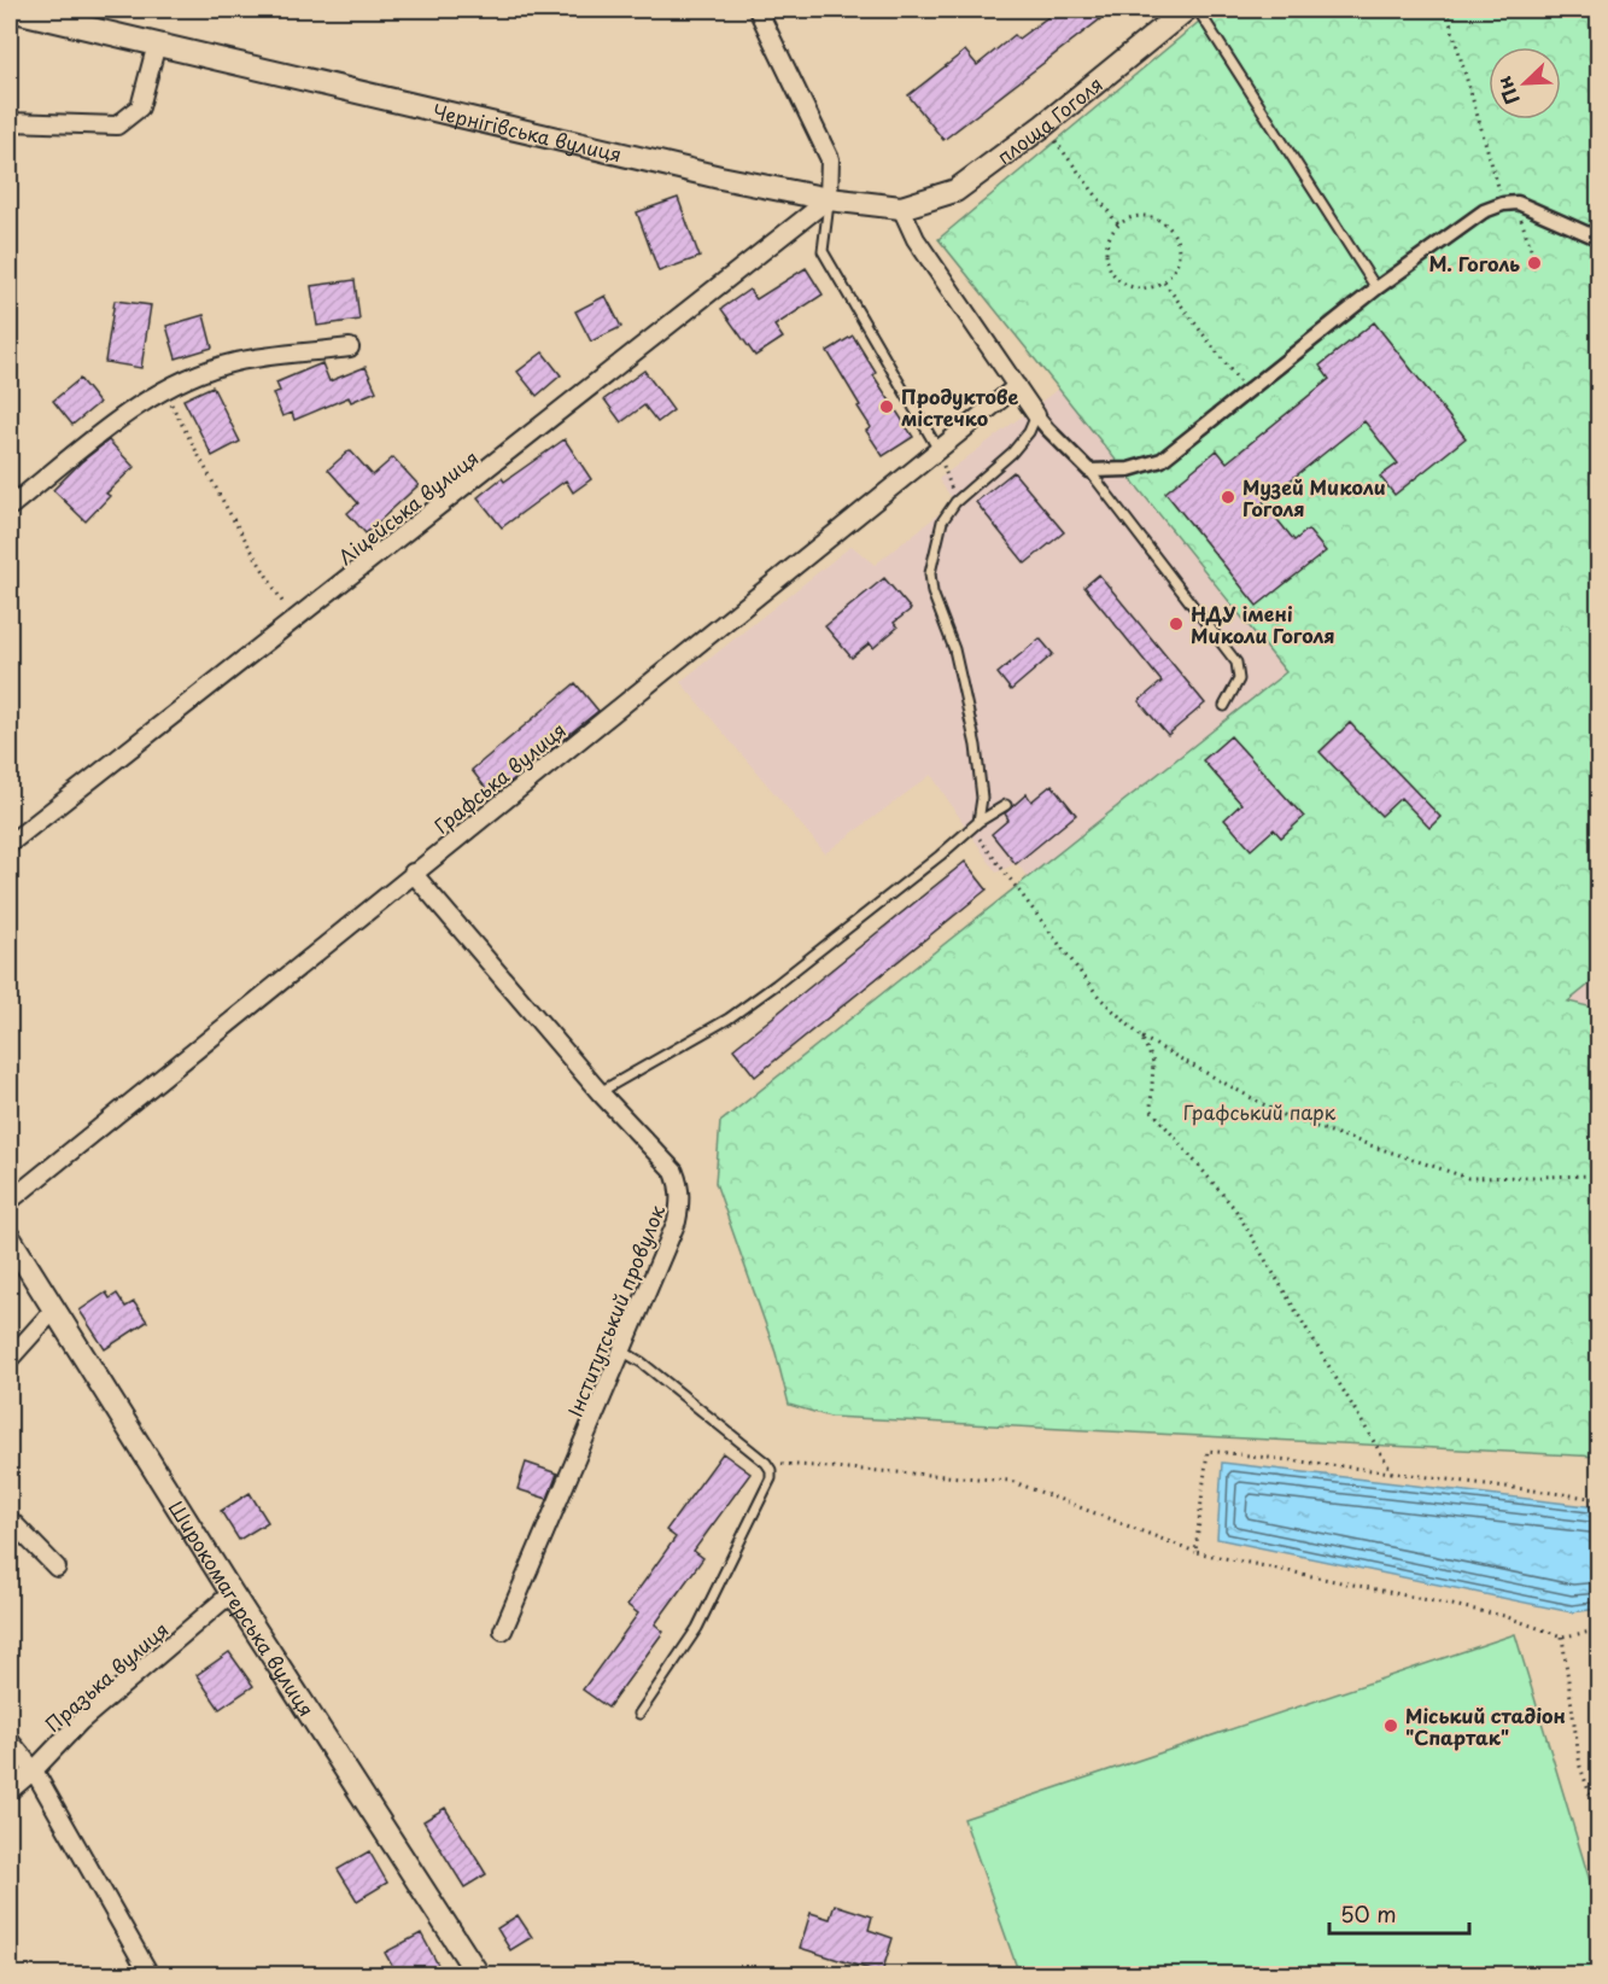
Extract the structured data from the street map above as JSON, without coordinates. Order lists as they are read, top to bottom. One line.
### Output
{"streets":{"street":["площа Гоголя","Чернігівська вулиця","Ліцейська вулиця","Графська вулиця","Інститутський провулок","Широкомагерська вулиця","Празька вулиця"]},"crossings":[["площа Гоголя","Чернігівська вулиця"],["Чернігівська вулиця","Ліцейська вулиця"],["Графська вулиця","Інститутський провулок"],["Широкомагерська вулиця","Празька вулиця"]],"parks":["Графський парк"],"places":["М. Гоголь","Продуктове містечко","Музей Миколи Гоголя","НДУ імені Миколи Гоголя","Міський стадіон \"Спартак\""],"scale_bar":"50 m","north":"bottom left"}
